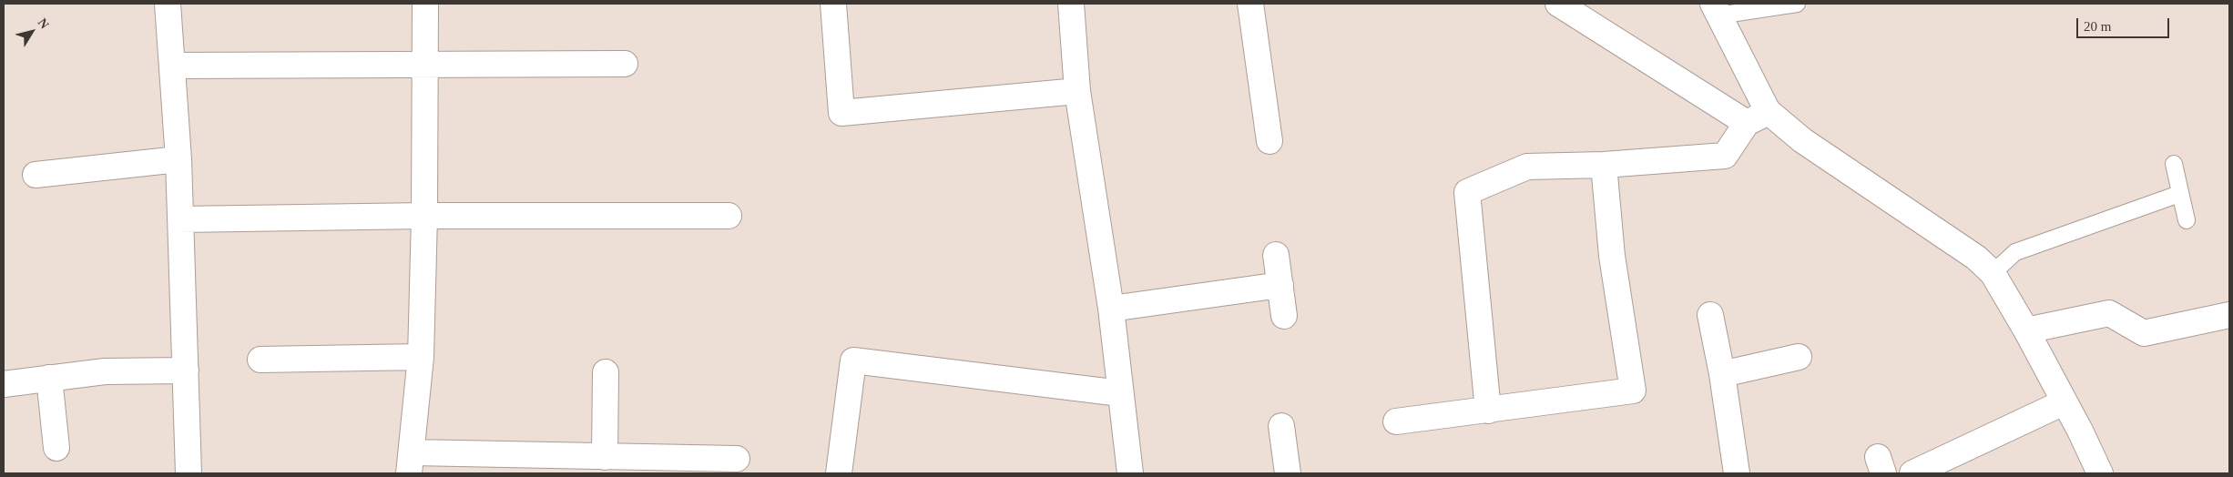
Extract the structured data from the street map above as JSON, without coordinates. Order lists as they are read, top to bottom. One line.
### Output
{"scale_bar":"20 m","north":"top right"}
